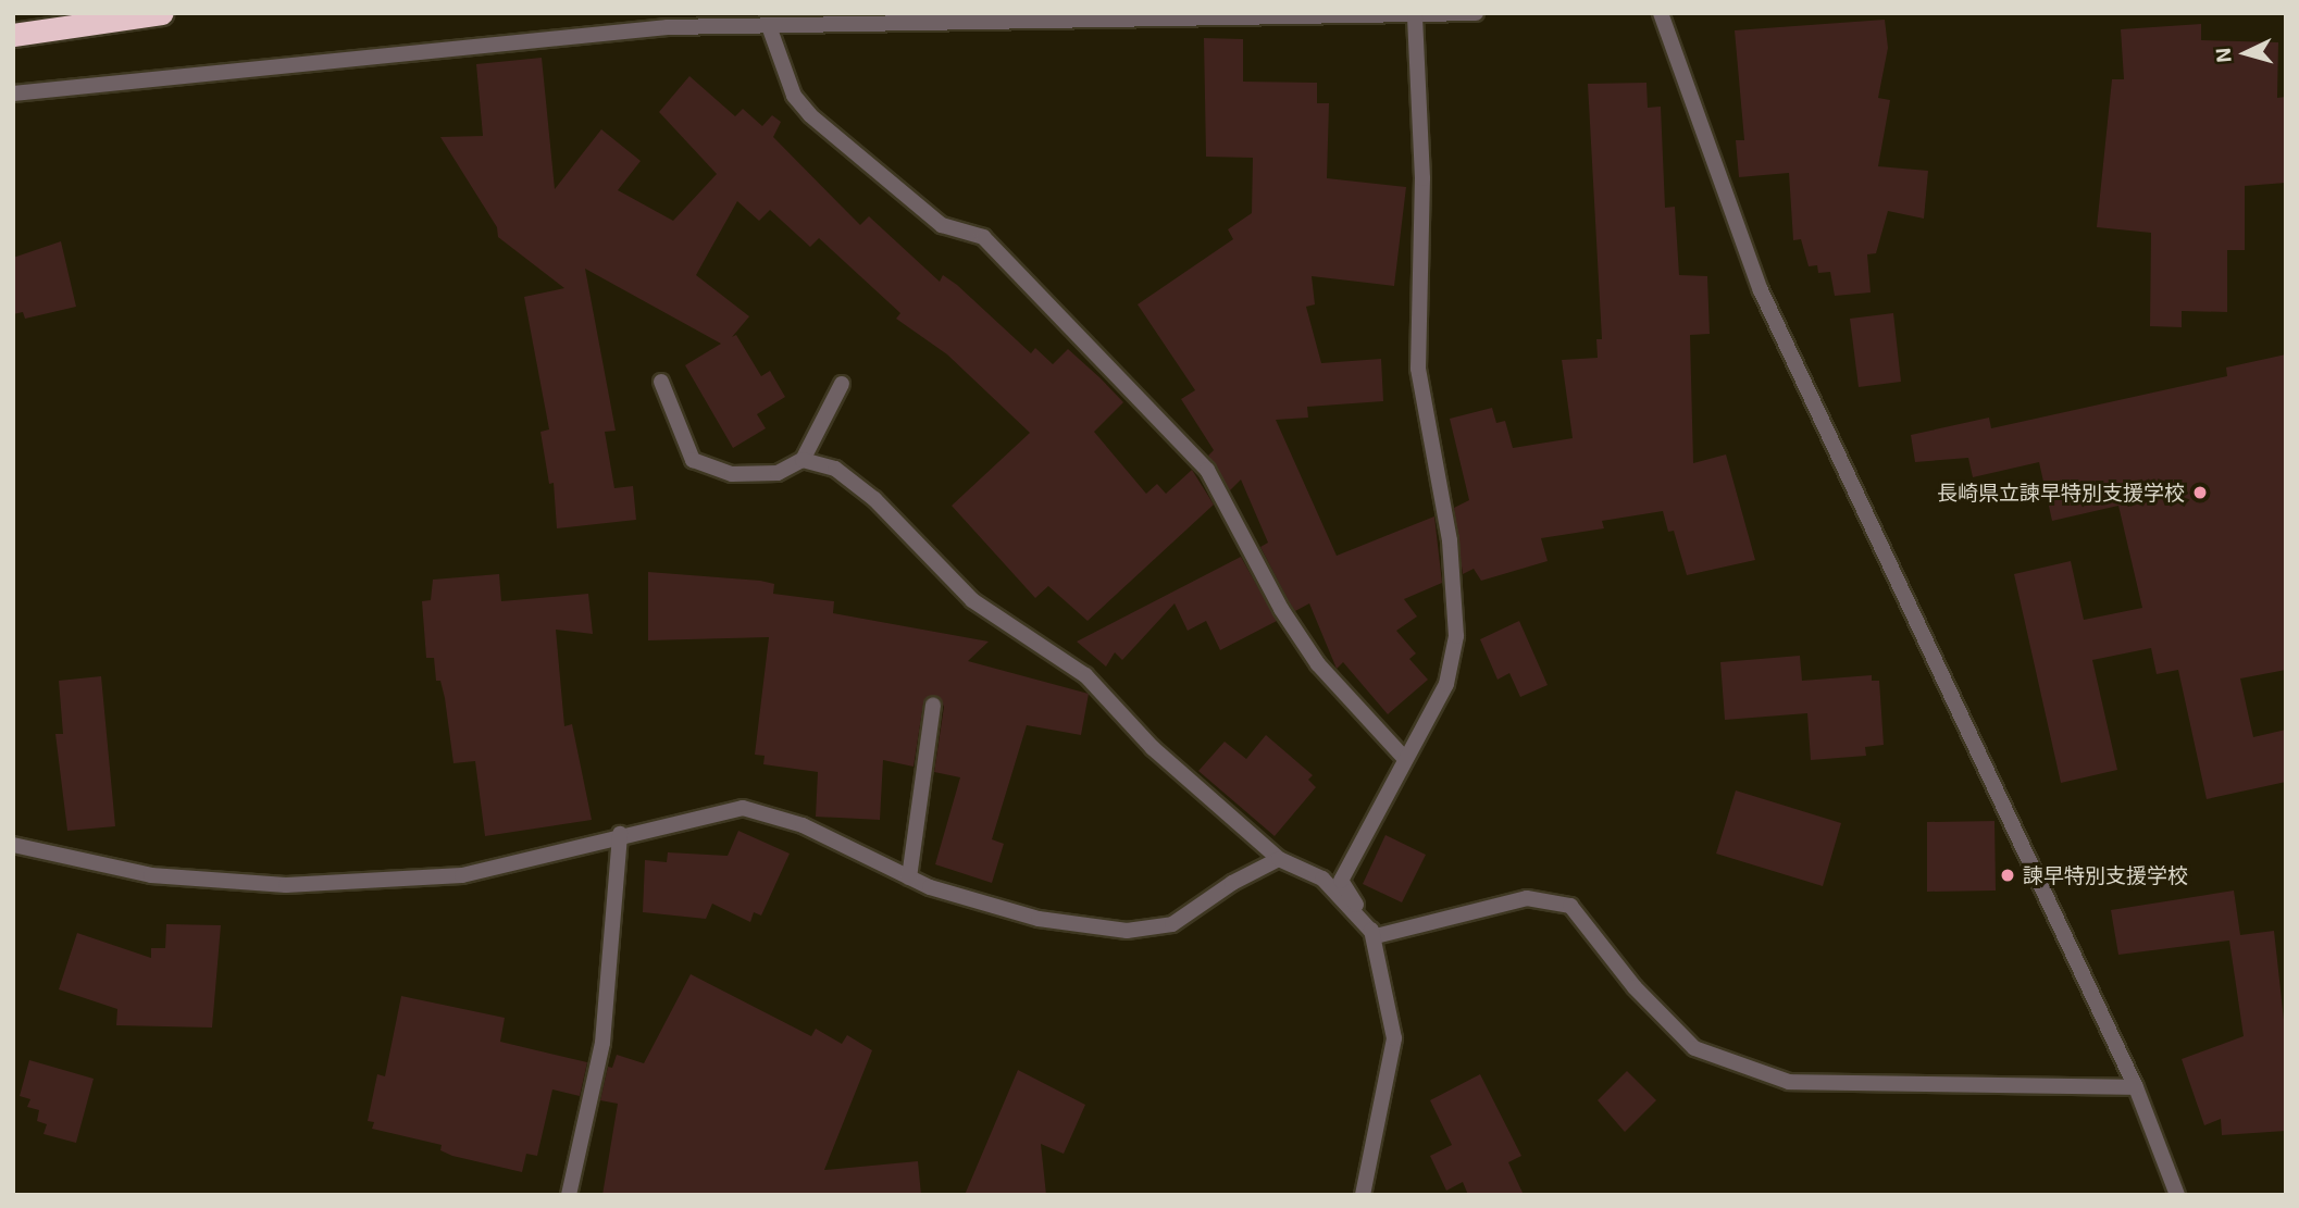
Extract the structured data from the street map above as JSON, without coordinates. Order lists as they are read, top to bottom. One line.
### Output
{"places":["長崎県立諫早特別支援学校","諫早特別支援学校"],"north":"left"}
